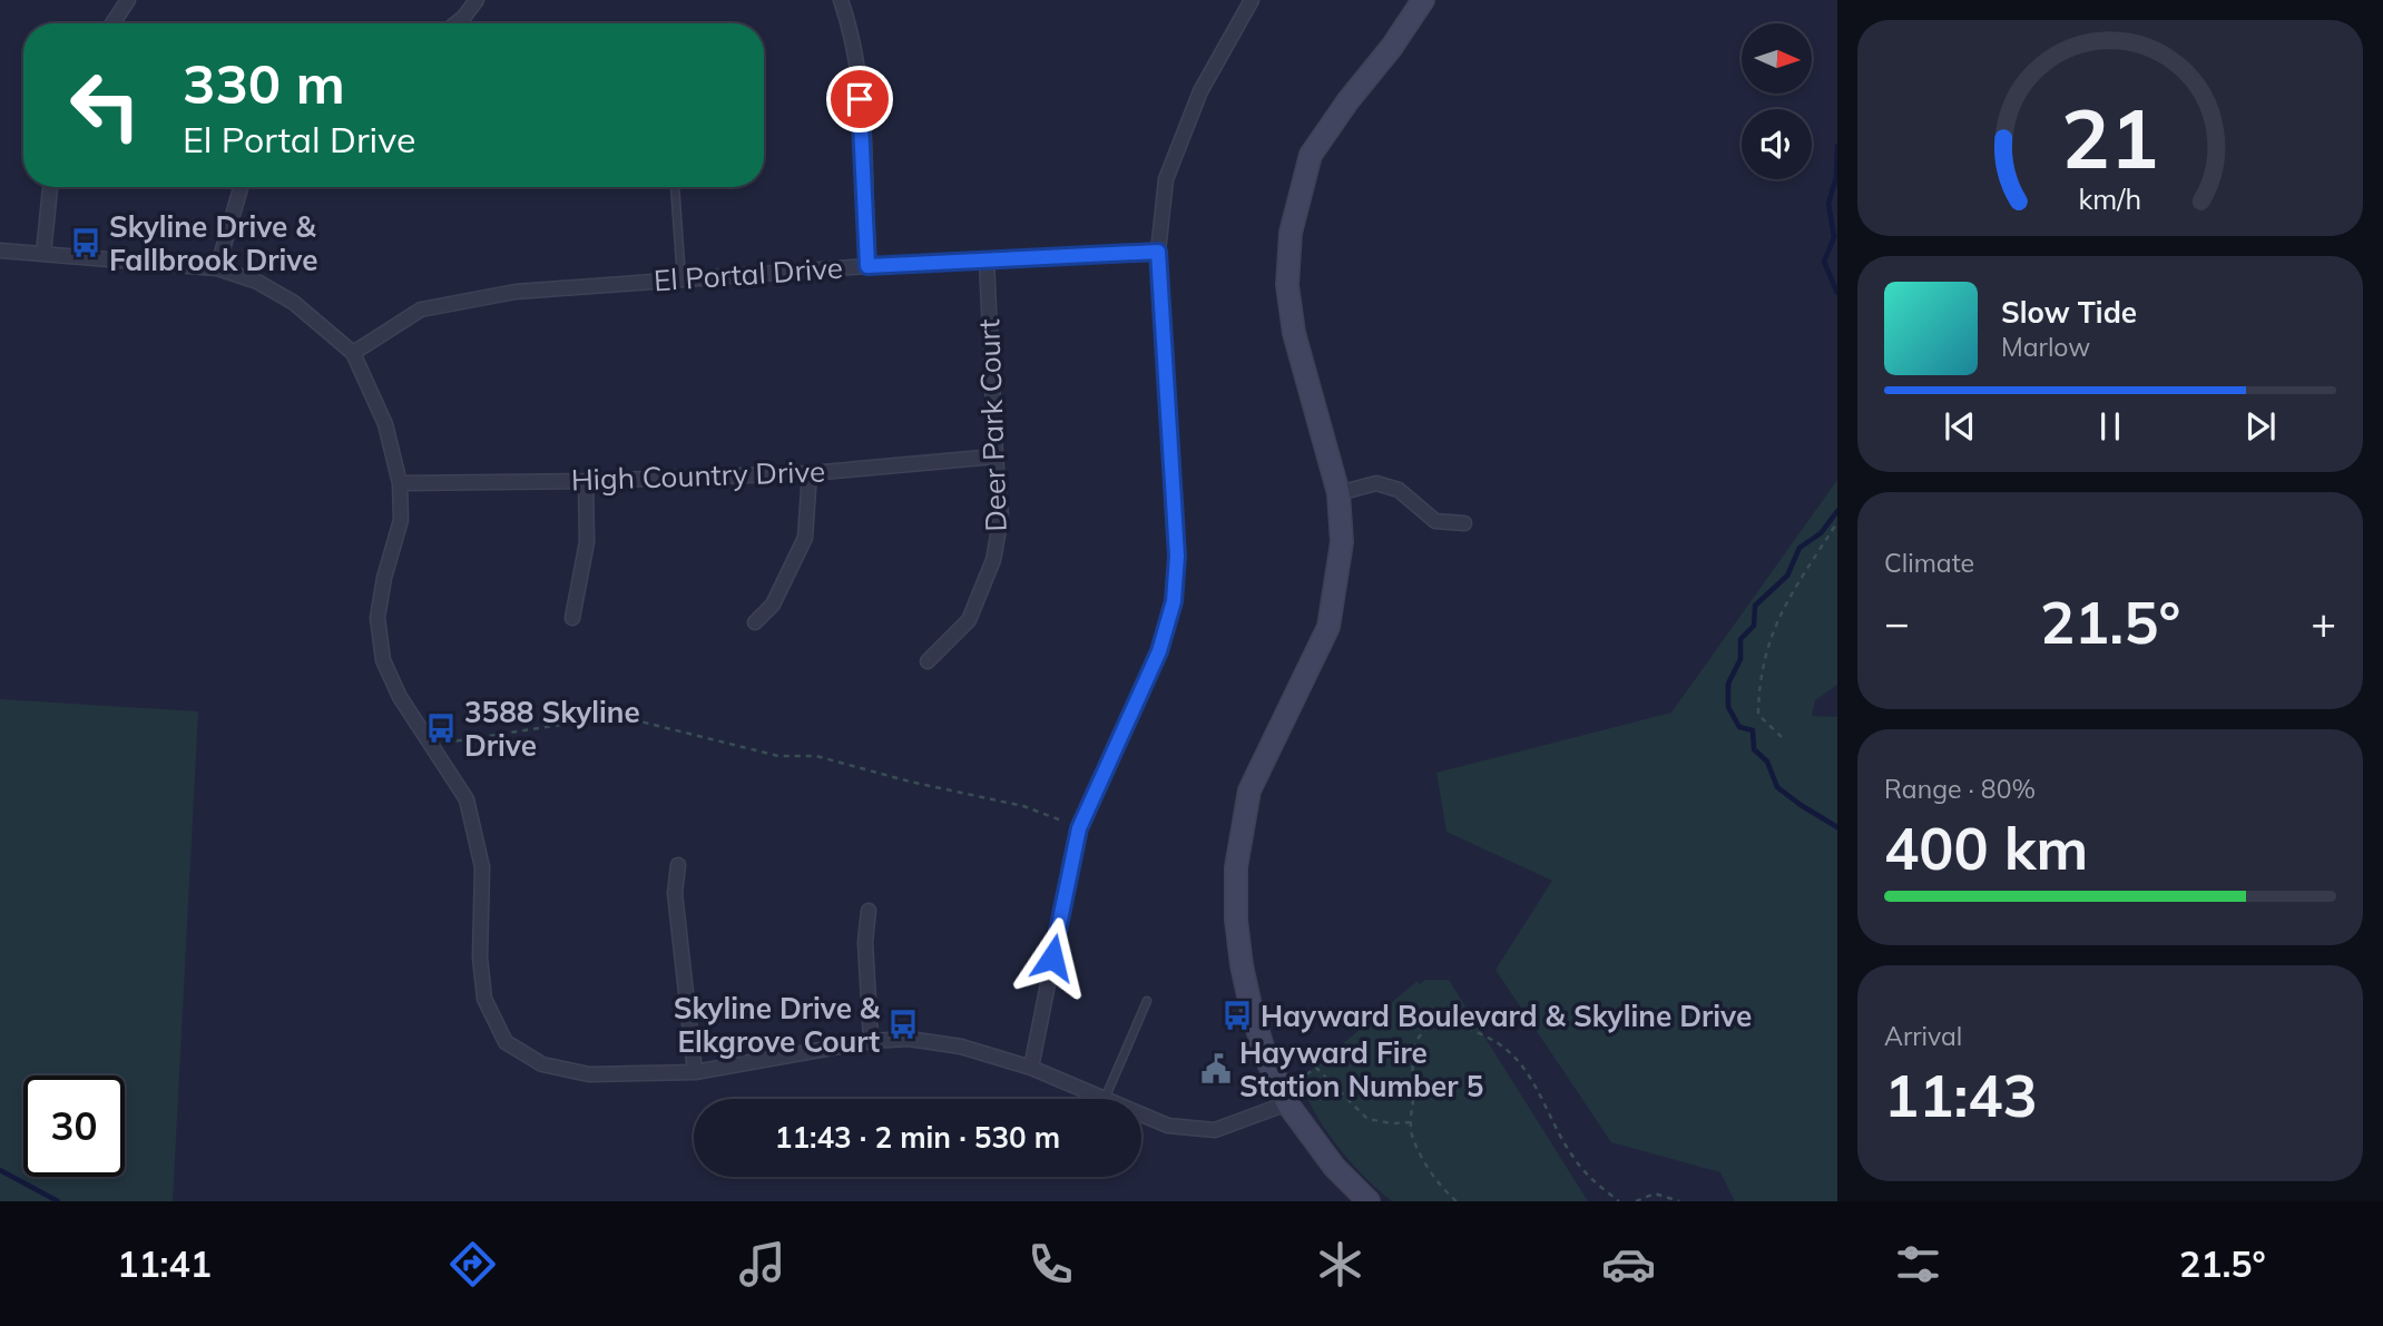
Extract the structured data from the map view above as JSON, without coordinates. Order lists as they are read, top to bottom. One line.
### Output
{"streets":{"street":["El Portal Drive","Deer Park Court","High Country Drive"]},"crossings":[["El Portal Drive","Deer Park Court"],["Deer Park Court","High Country Drive"]],"places":{"bus stop":["Skyline Drive & Fallbrook Drive","3588 Skyline Drive","Hayward Boulevard & Skyline Drive","Skyline Drive & Elkgrove Court"],"public building":["Hayward Fire Station Number 5"]},"north":"right","page":{"turn":["330 m","El Portal Drive"],"song":["Slow Tide","Marlow"],"tile":["Climate",["Range · 80%","400 km"],["Arrival","11:43"]],"heat":["−","21.5°","+"],"limit":"30","trip":"11:43 · 2 min · 530 m","tabs":["11:41","21.5°"],"gauge":["21","km/h"]}}
